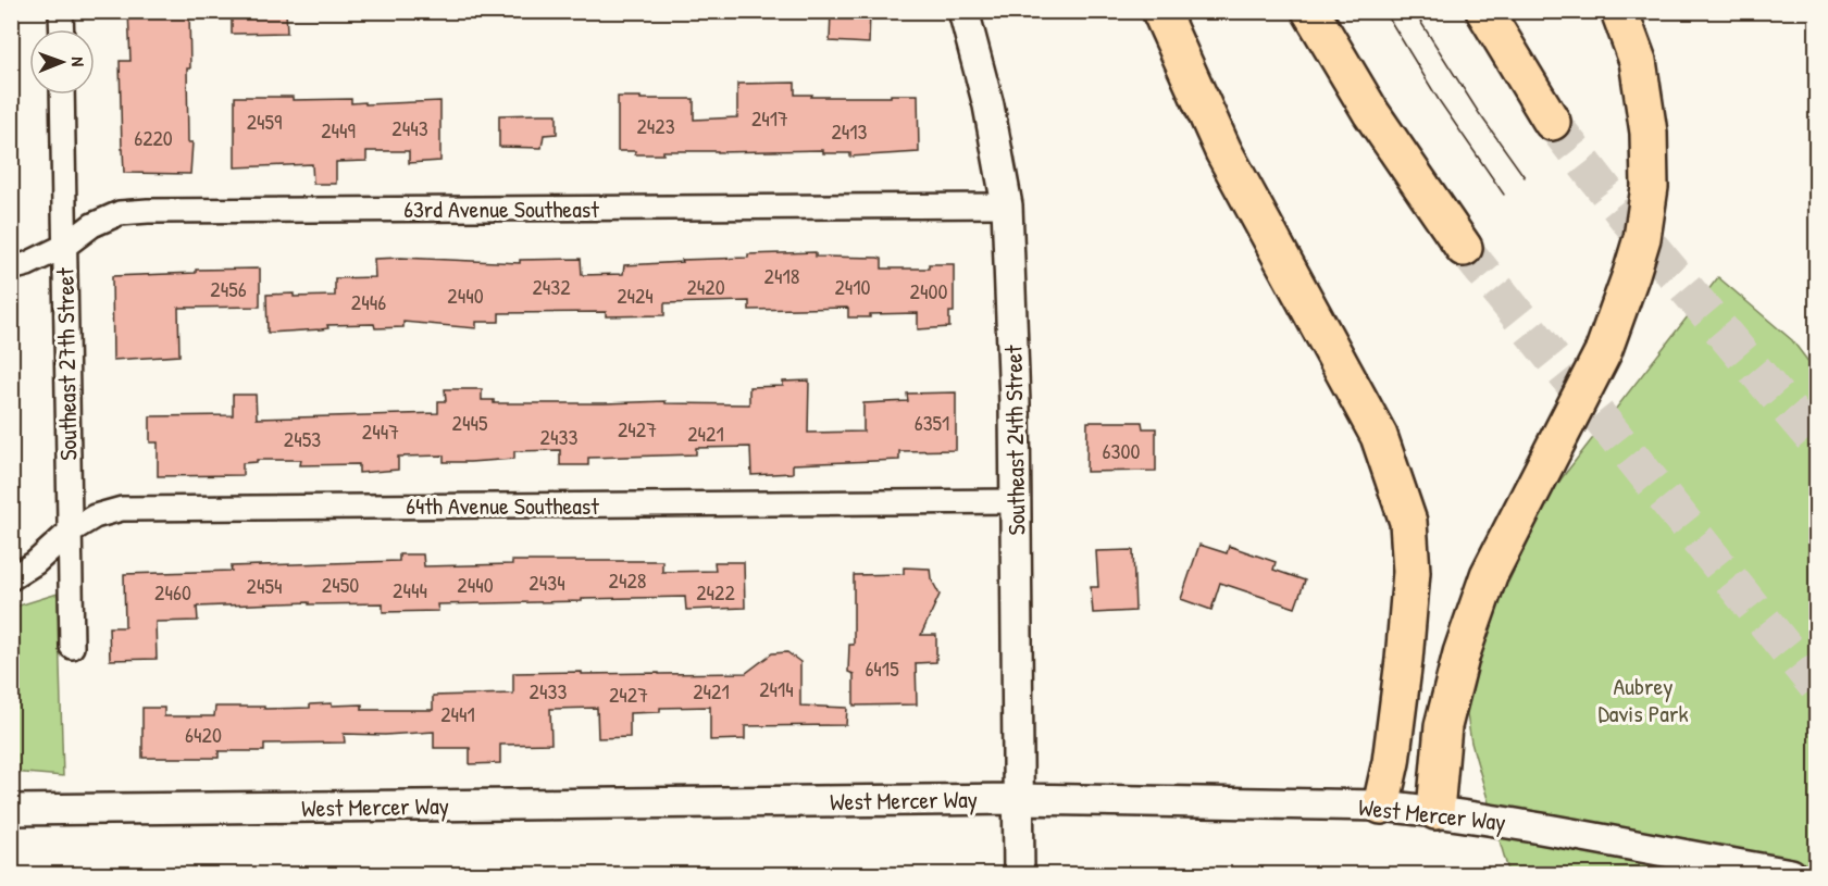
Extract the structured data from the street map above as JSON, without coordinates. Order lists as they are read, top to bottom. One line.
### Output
{"streets":{"street":["63rd Avenue Southeast","Southeast 27th Street","Southeast 24th Street","64th Avenue Southeast","West Mercer Way"]},"crossings":[["63rd Avenue Southeast","Southeast 27th Street"],["63rd Avenue Southeast","Southeast 24th Street"],["Southeast 27th Street","64th Avenue Southeast"],["Southeast 24th Street","64th Avenue Southeast"],["Southeast 24th Street","West Mercer Way"]],"parks":["Aubrey Davis Park"],"house_numbers":["2417","2459","2423","2443","2449","2413","6220","2418","2432","2420","2410","2456","2400","2440","2424","2446","2445","6351","2427","2447","2421","2433","2453","6300","2428","2434","2450","2440","2454","2444","2460","2422","6415","2414","2433","2421","2427","2441","6420"],"north":"right"}
